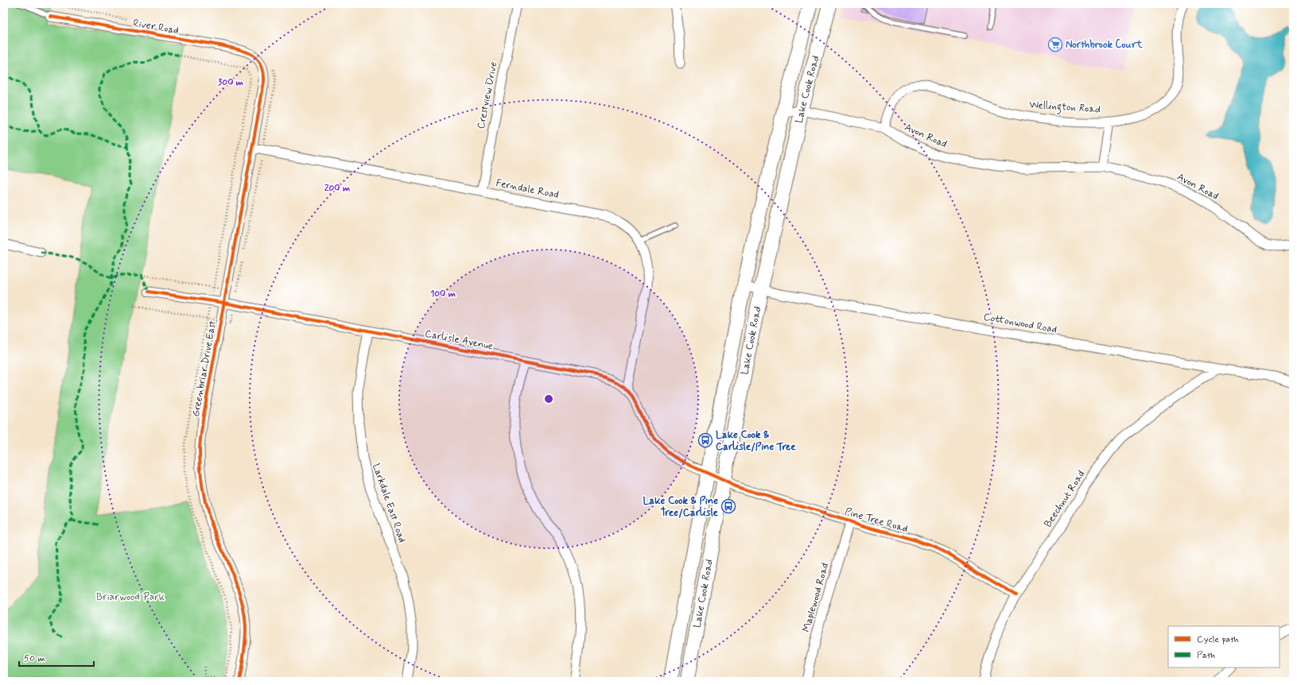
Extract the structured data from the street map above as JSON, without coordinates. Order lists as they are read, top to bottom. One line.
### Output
{"streets":{"main road":["Lake Cook Road"],"street":["River Road","Crestview Drive","Wellington Road","Avon Road","Ferndale Road","Cottonwood Road","Carlisle Avenue","Greenbriar Drive East","Beechnut Road","Larkdale East Road","Pine Tree Road","Maplewood Road"]},"crossings":[["River Road","Greenbriar Drive East"],["Lake Cook Road","Avon Road"],["Lake Cook Road","Cottonwood Road"],["Lake Cook Road","Carlisle Avenue"],["Lake Cook Road","Pine Tree Road"],["Crestview Drive","Ferndale Road"],["Wellington Road","Avon Road"],["Ferndale Road","Carlisle Avenue"],["Ferndale Road","Greenbriar Drive East"],["Cottonwood Road","Beechnut Road"],["Carlisle Avenue","Greenbriar Drive East"],["Carlisle Avenue","Larkdale East Road"],["Carlisle Avenue","Pine Tree Road"],["Beechnut Road","Pine Tree Road"],["Pine Tree Road","Maplewood Road"]],"parks":["Briarwood Park"],"places":{"supermarket":["Northbrook Court"],"bus stop":["Lake Cook & Carlisle/Pine Tree","Lake Cook & Pine Tree/Carlisle"]},"legend":["Cycle path","Path"],"scale_bar":"50 m","rings":["300 m","200 m","100 m"]}
